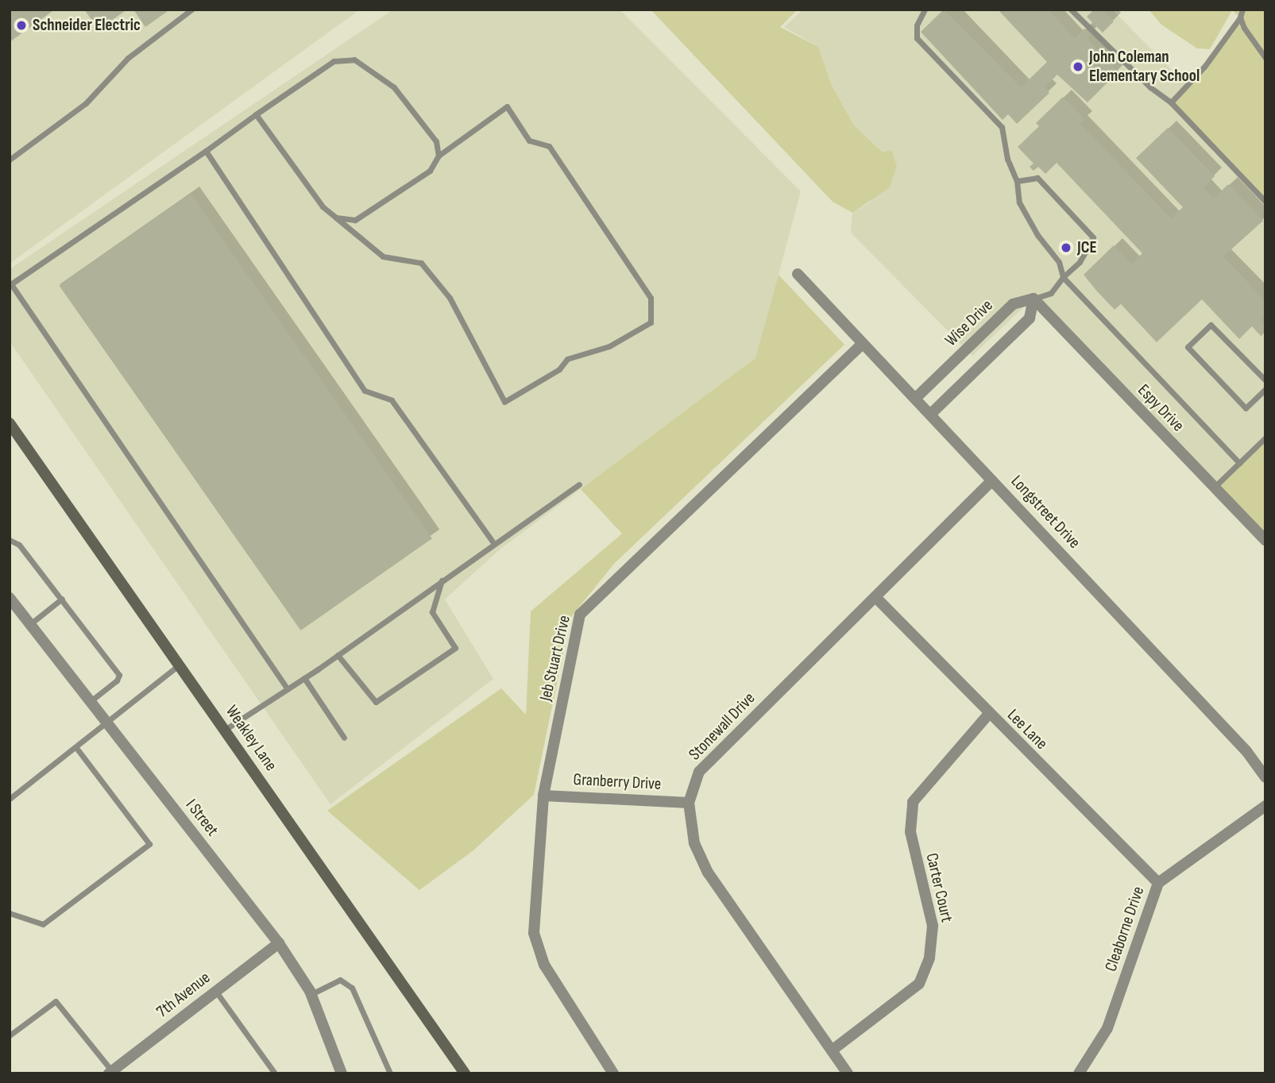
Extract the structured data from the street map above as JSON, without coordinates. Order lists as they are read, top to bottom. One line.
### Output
{"streets":{"main road":["Weakley Lane"],"street":["Wise Drive","Espy Drive","Longstreet Drive","Jeb Stuart Drive","Stonewall Drive","Lee Lane","Granberry Drive","I Street","Carter Court","Cleaborne Drive","7th Avenue"]},"crossings":[["Wise Drive","Espy Drive"],["Wise Drive","Longstreet Drive"],["Longstreet Drive","Jeb Stuart Drive"],["Longstreet Drive","Stonewall Drive"],["Jeb Stuart Drive","Granberry Drive"],["Stonewall Drive","Lee Lane"],["Stonewall Drive","Granberry Drive"],["Stonewall Drive","Carter Court"],["Lee Lane","Carter Court"],["Lee Lane","Cleaborne Drive"],["I Street","7th Avenue"]],"places":["Schneider Electric","John Coleman Elementary School","JCE"]}
